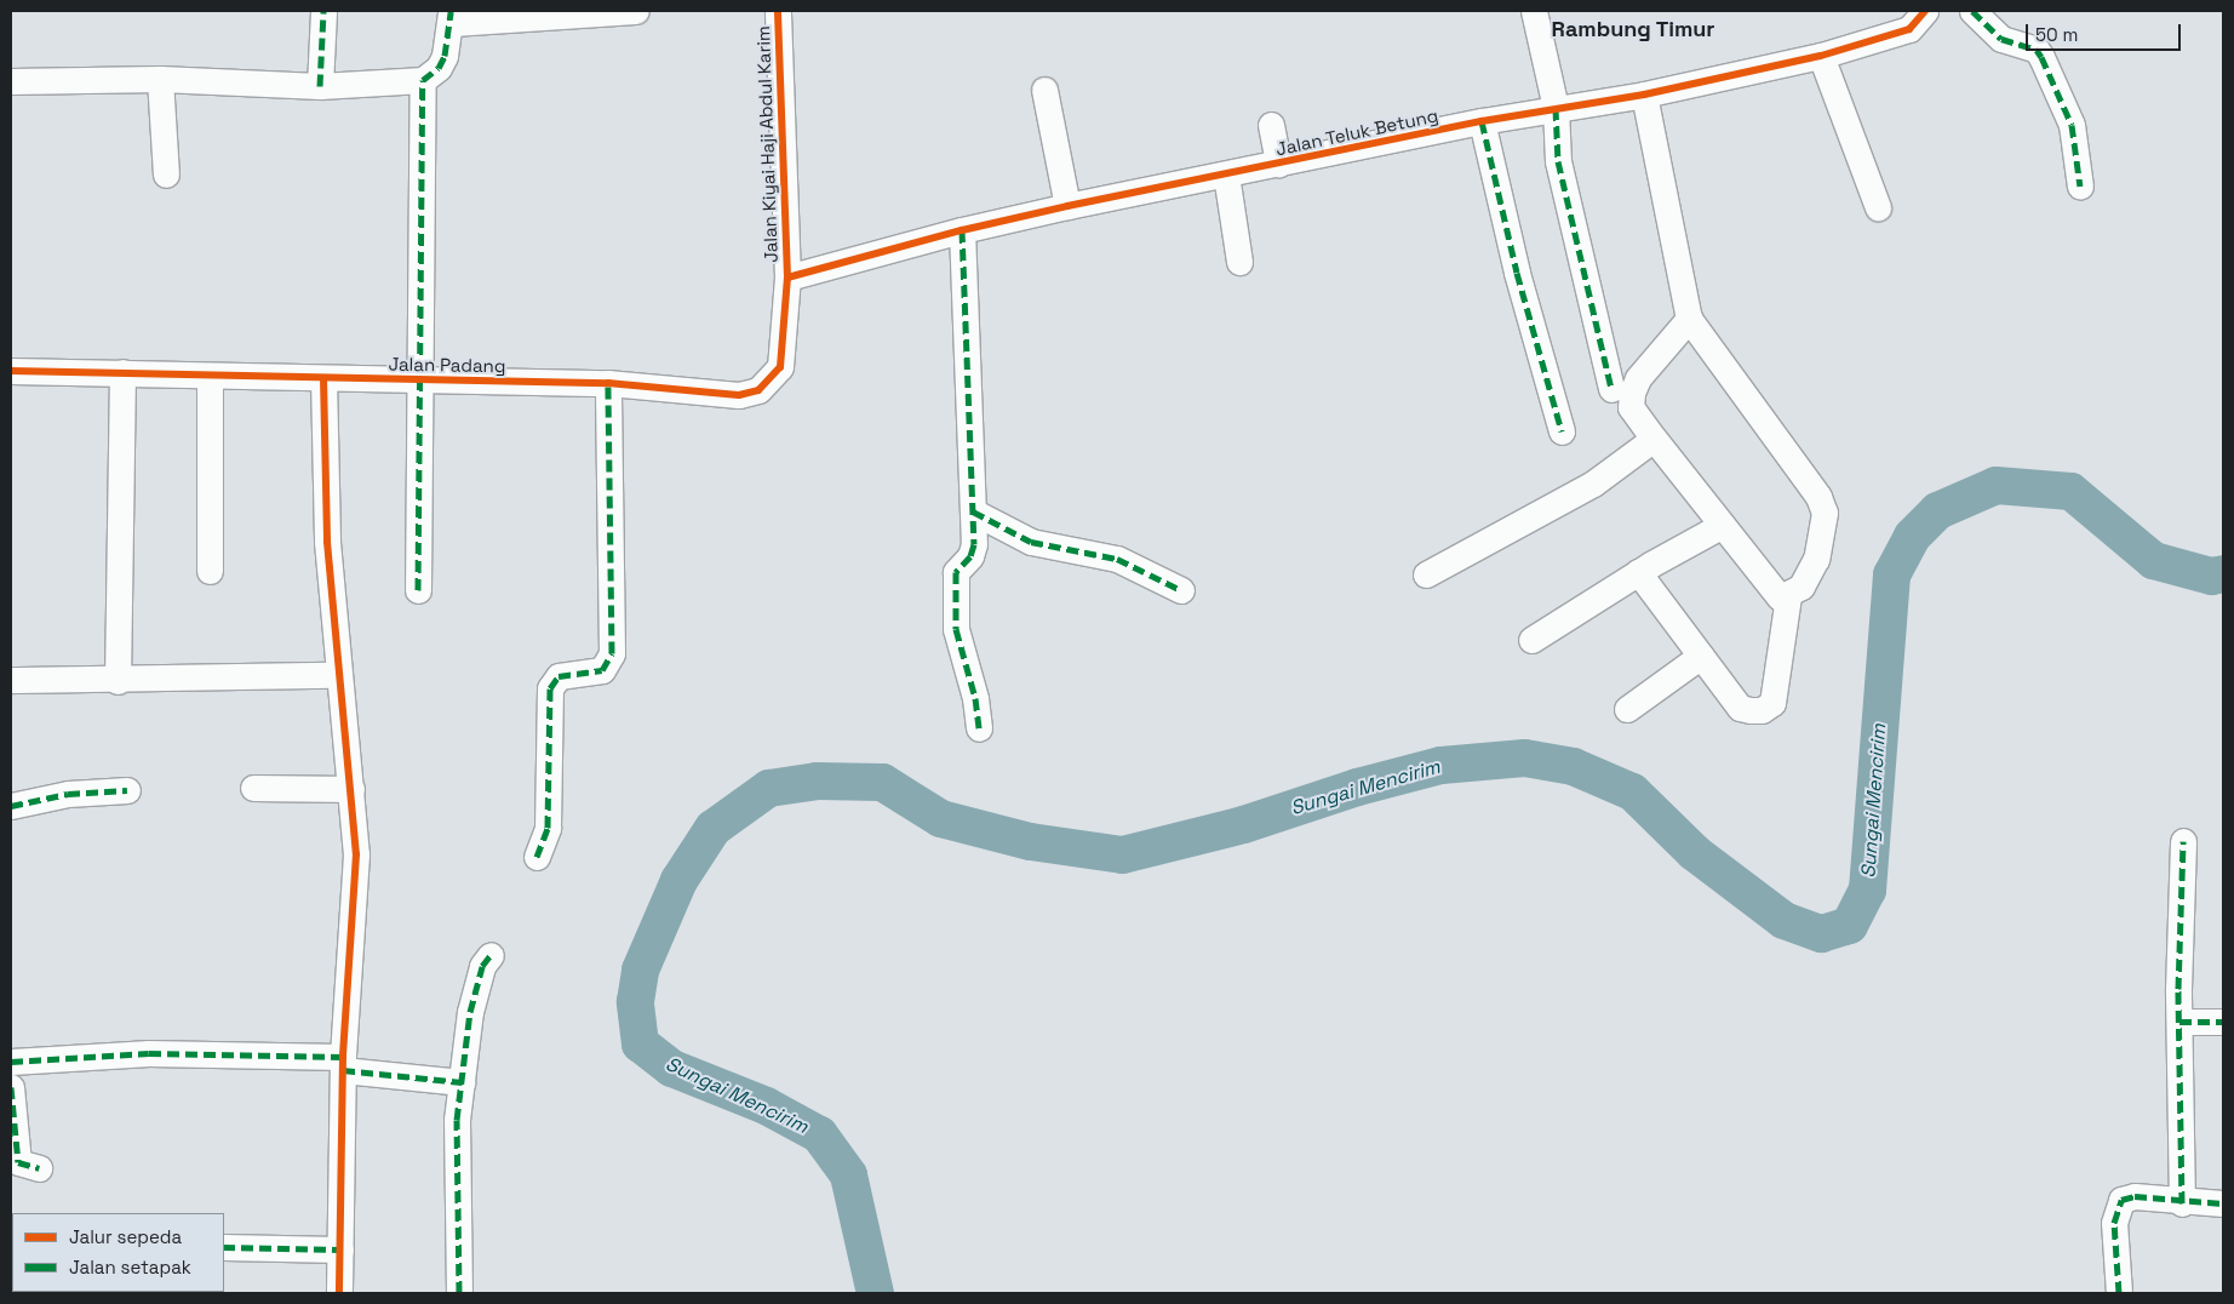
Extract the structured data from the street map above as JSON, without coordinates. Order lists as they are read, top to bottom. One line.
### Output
{"streets":{"street":["Jalan Teluk Betung","Jalan Kiyai Haji Abdul Karim","Jalan Padang"]},"crossings":[["Jalan Teluk Betung","Jalan Kiyai Haji Abdul Karim"],["Jalan Teluk Betung","Jalan Padang"],["Jalan Kiyai Haji Abdul Karim","Jalan Padang"]],"districts":["Rambung Timur"],"water":["Sungai Mencirim"],"legend":["Jalur sepeda","Jalan setapak"],"scale_bar":"50 m"}
